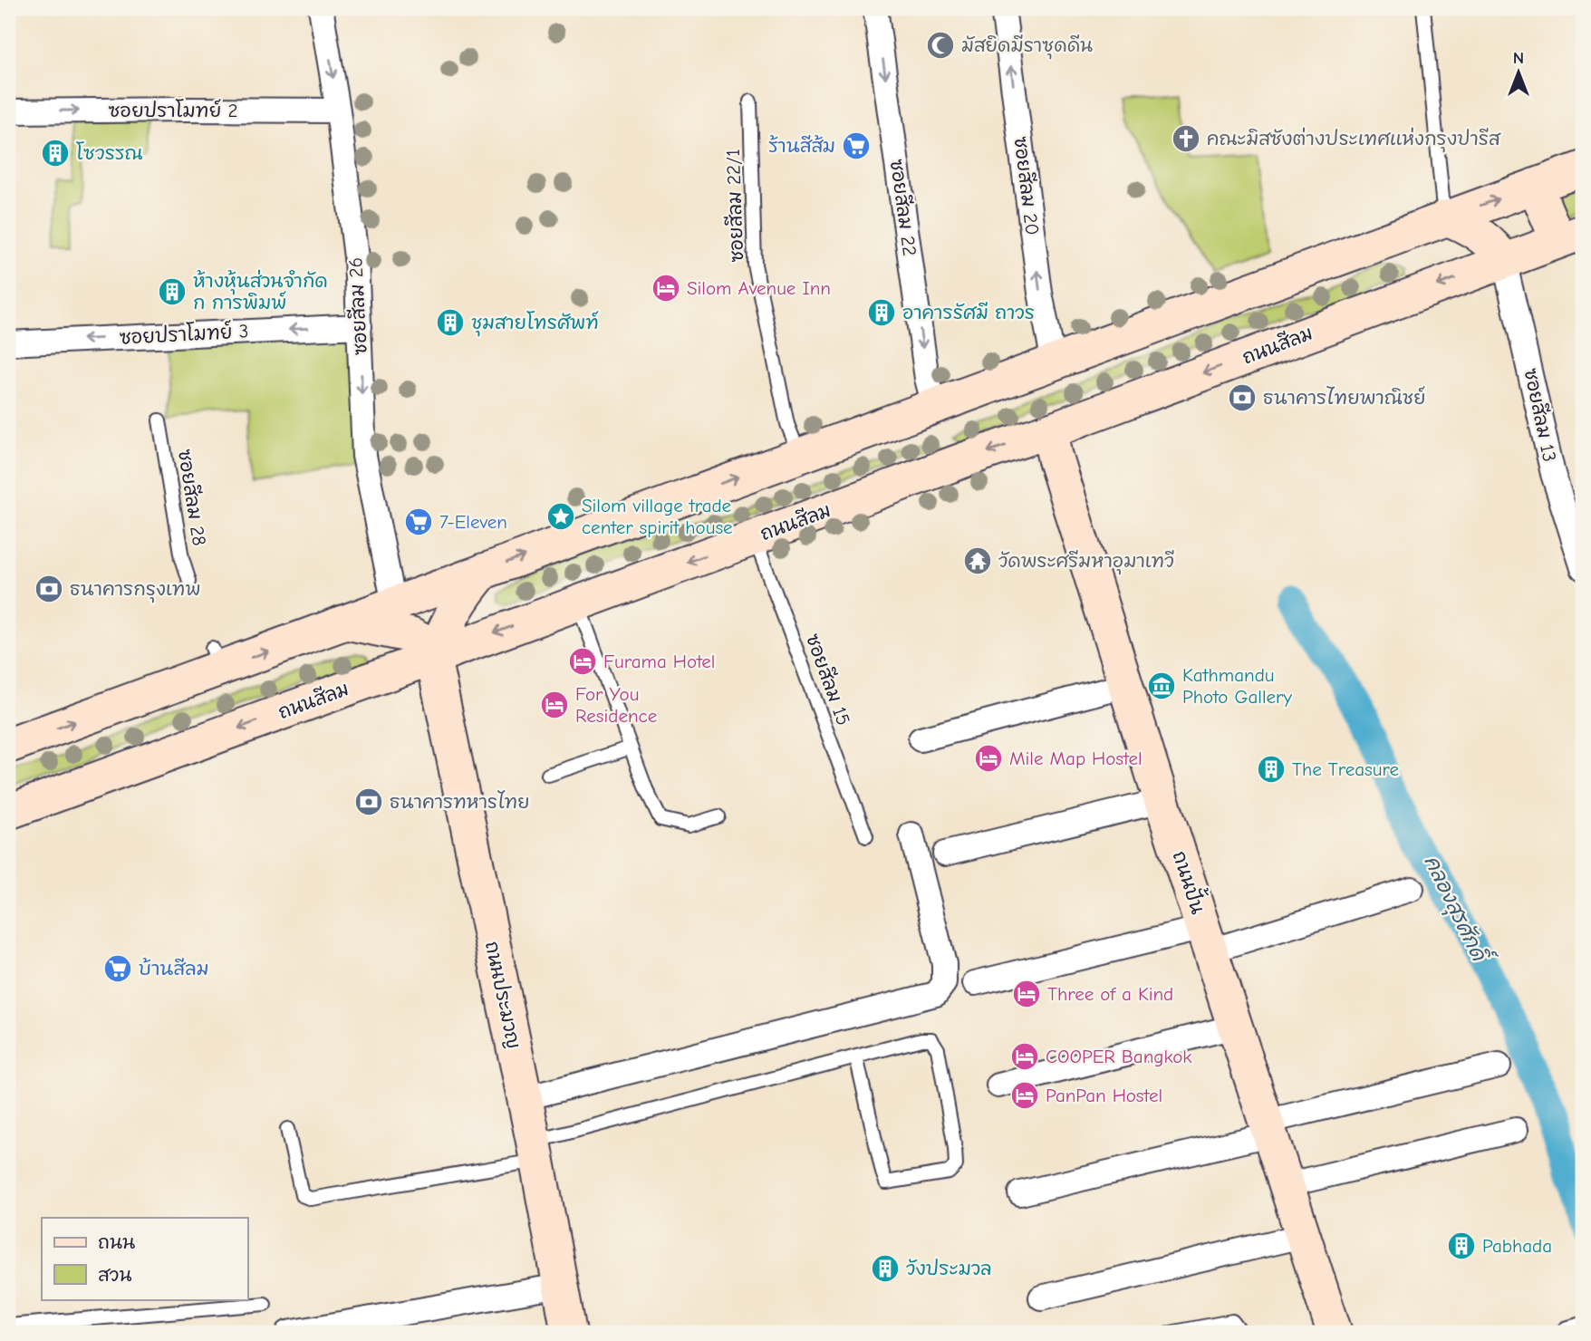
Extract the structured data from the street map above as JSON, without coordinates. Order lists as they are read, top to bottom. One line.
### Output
{"streets":{"main road":["ถนนสีลม","ถนนปั้น","ถนนประมวญ"],"street":["ซอยปราโมทย์ 2","ซอยสีลม 20","ซอยสีลม 22","ซอยสีลม 26","ซอยปราโมทย์ 3","ซอยสีลม 13"],"lane":["ซอยสีลม 22/1","ซอยสีลม 28","ซอยสีลม 15"]},"crossings":[["ซอยปราโมทย์ 2","ซอยสีลม 26"],["ซอยสีลม 26","ซอยปราโมทย์ 3"],["ถนนสีลม","ซอยสีลม 13"],["ถนนสีลม","ซอยสีลม 15"],["ถนนสีลม","ถนนปั้น"],["ถนนสีลม","ถนนประมวญ"]],"one_way":["ซอยปราโมทย์ 2","ซอยสีลม 20","ซอยสีลม 22","ซอยสีลม 26","ซอยปราโมทย์ 3"],"water":["คลองสุรศักดิ์"],"places":{"mosque":["มัสยิดมีราซุดดีน"],"church":["คณะมิสซังต่างประเทศแห่งกรุงปารีส"],"supermarket":["ร้านสีส้ม","7-Eleven","บ้านสีลม"],"building":["โซวรรณ","ห้างหุ้นส่วนจำกัด ก การพิมพ์","อาคารรัศมี ถาวร","ชุมสายโทรศัพท์","The Treasure","Pabhada","วังประมวล"],"hotel":["Silom Avenue Inn","Furama Hotel","For You Residence","Mile Map Hostel","Three of a Kind","COOPER Bangkok","PanPan Hostel"],"bank":["ธนาคารไทยพาณิชย์","ธนาคารกรุงเทพ","ธนาคารทหารไทย"],"place":["Silom village trade center spirit house"],"temple":["วัดพระศรีมหาอุมาเทวี"],"museum":["Kathmandu Photo Gallery"]},"legend":["ถนน","สวน"],"north":"top"}
